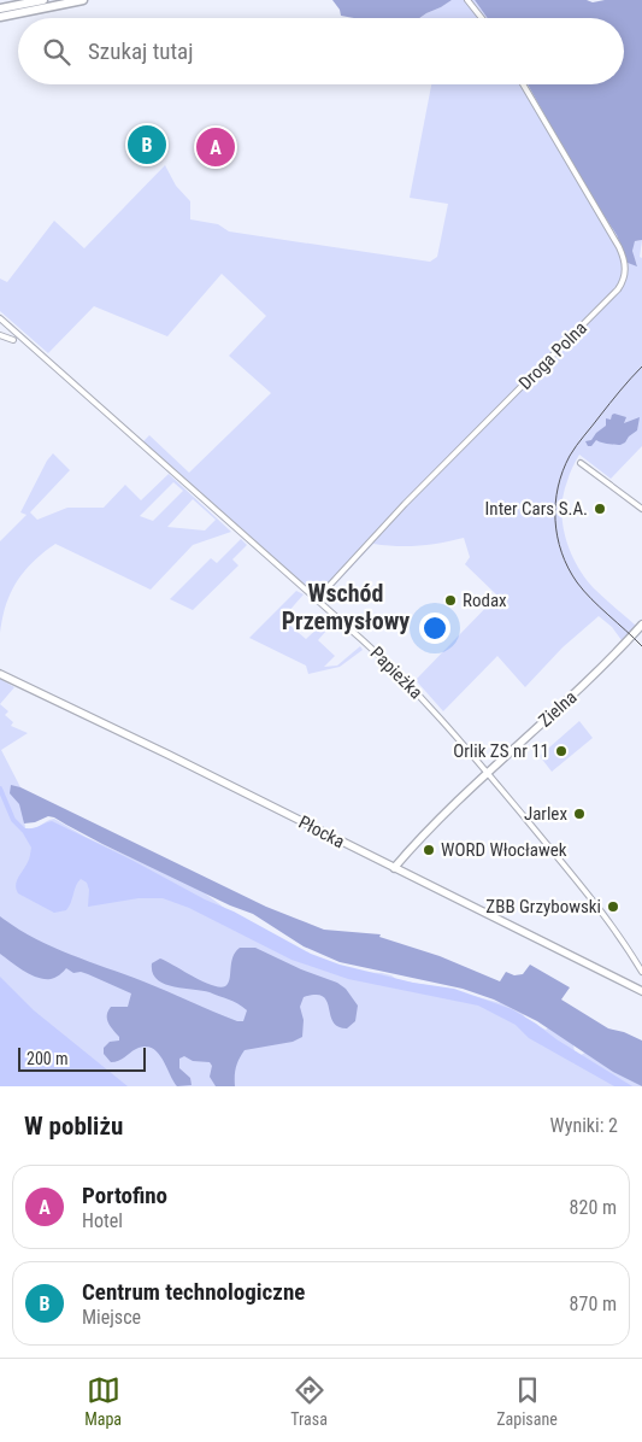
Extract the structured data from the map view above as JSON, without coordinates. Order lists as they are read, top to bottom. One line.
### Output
{"streets":{"street":["Droga Polna","Papieżka","Zielna","Płocka"]},"crossings":[["Droga Polna","Papieżka"],["Papieżka","Zielna"],["Zielna","Płocka"]],"districts":["Wschód Przemysłowy"],"places":["Inter Cars S.A.","Rodax","Orlik ZS nr 11","Jarlex","WORD Włocławek","ZBB Grzybowski"],"scale_bar":"200 m","page":{"search":"Szukaj tutaj","pins":["B","A"],"scale":"200 m","heading":["W pobliżu","Wyniki: 2"],"list":[{"mark":"A","name":"Portofino","note":"Hotel","value":"820 m"},{"mark":"B","name":"Centrum technologiczne","note":"Miejsce","value":"870 m"}],"nav":["Mapa","Trasa","Zapisane"]}}
